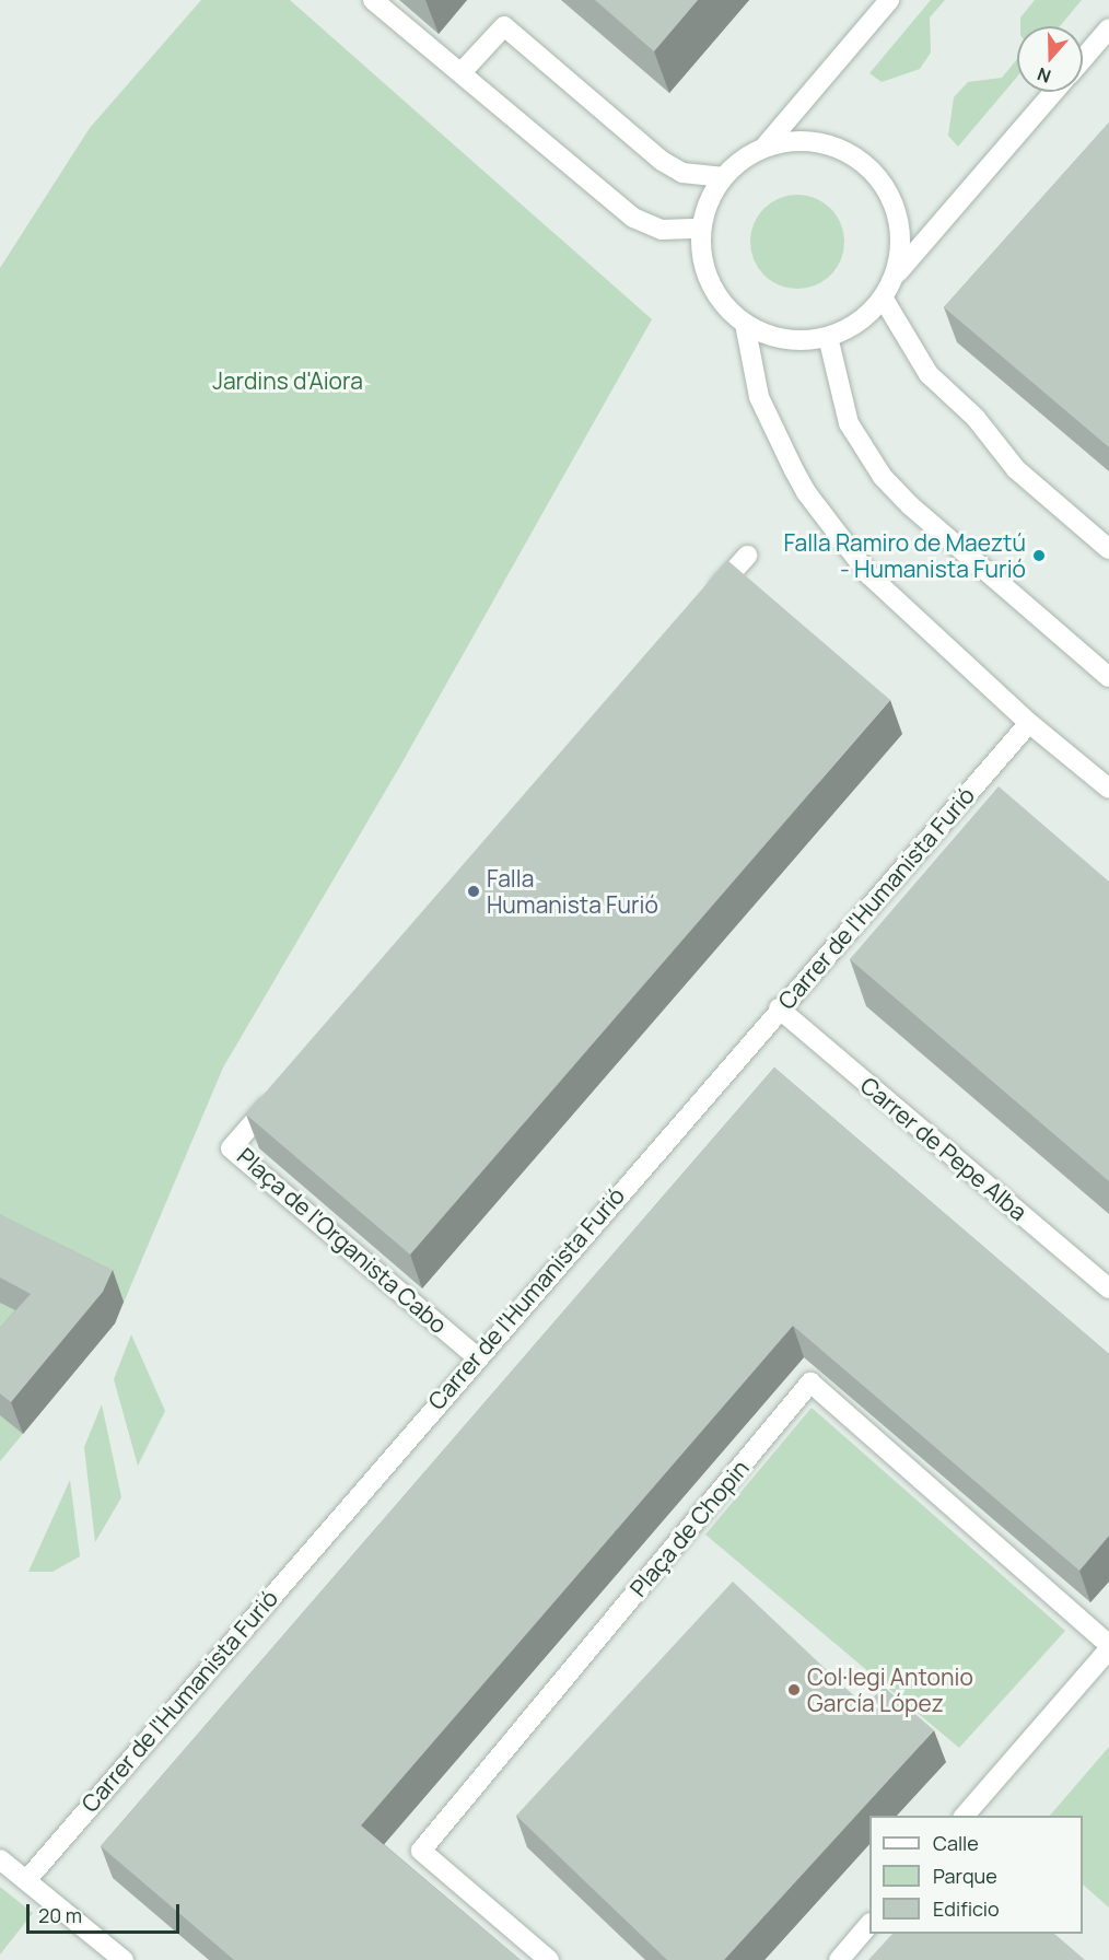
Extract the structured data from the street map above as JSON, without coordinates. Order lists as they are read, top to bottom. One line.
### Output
{"streets":{"street":["Carrer de l'Humanista Furió","Carrer de Pepe Alba","Plaça de l'Organista Cabo","Plaça de Chopin"]},"crossings":[["Carrer de l'Humanista Furió","Carrer de Pepe Alba"],["Carrer de l'Humanista Furió","Plaça de l'Organista Cabo"]],"parks":["Jardins d'Aiora"],"places":["Falla Ramiro de Maeztú - Humanista Furió","Falla Humanista Furió","Col·legi Antonio García López"],"legend":["Calle","Parque","Edificio"],"scale_bar":"20 m","north":"bottom"}
